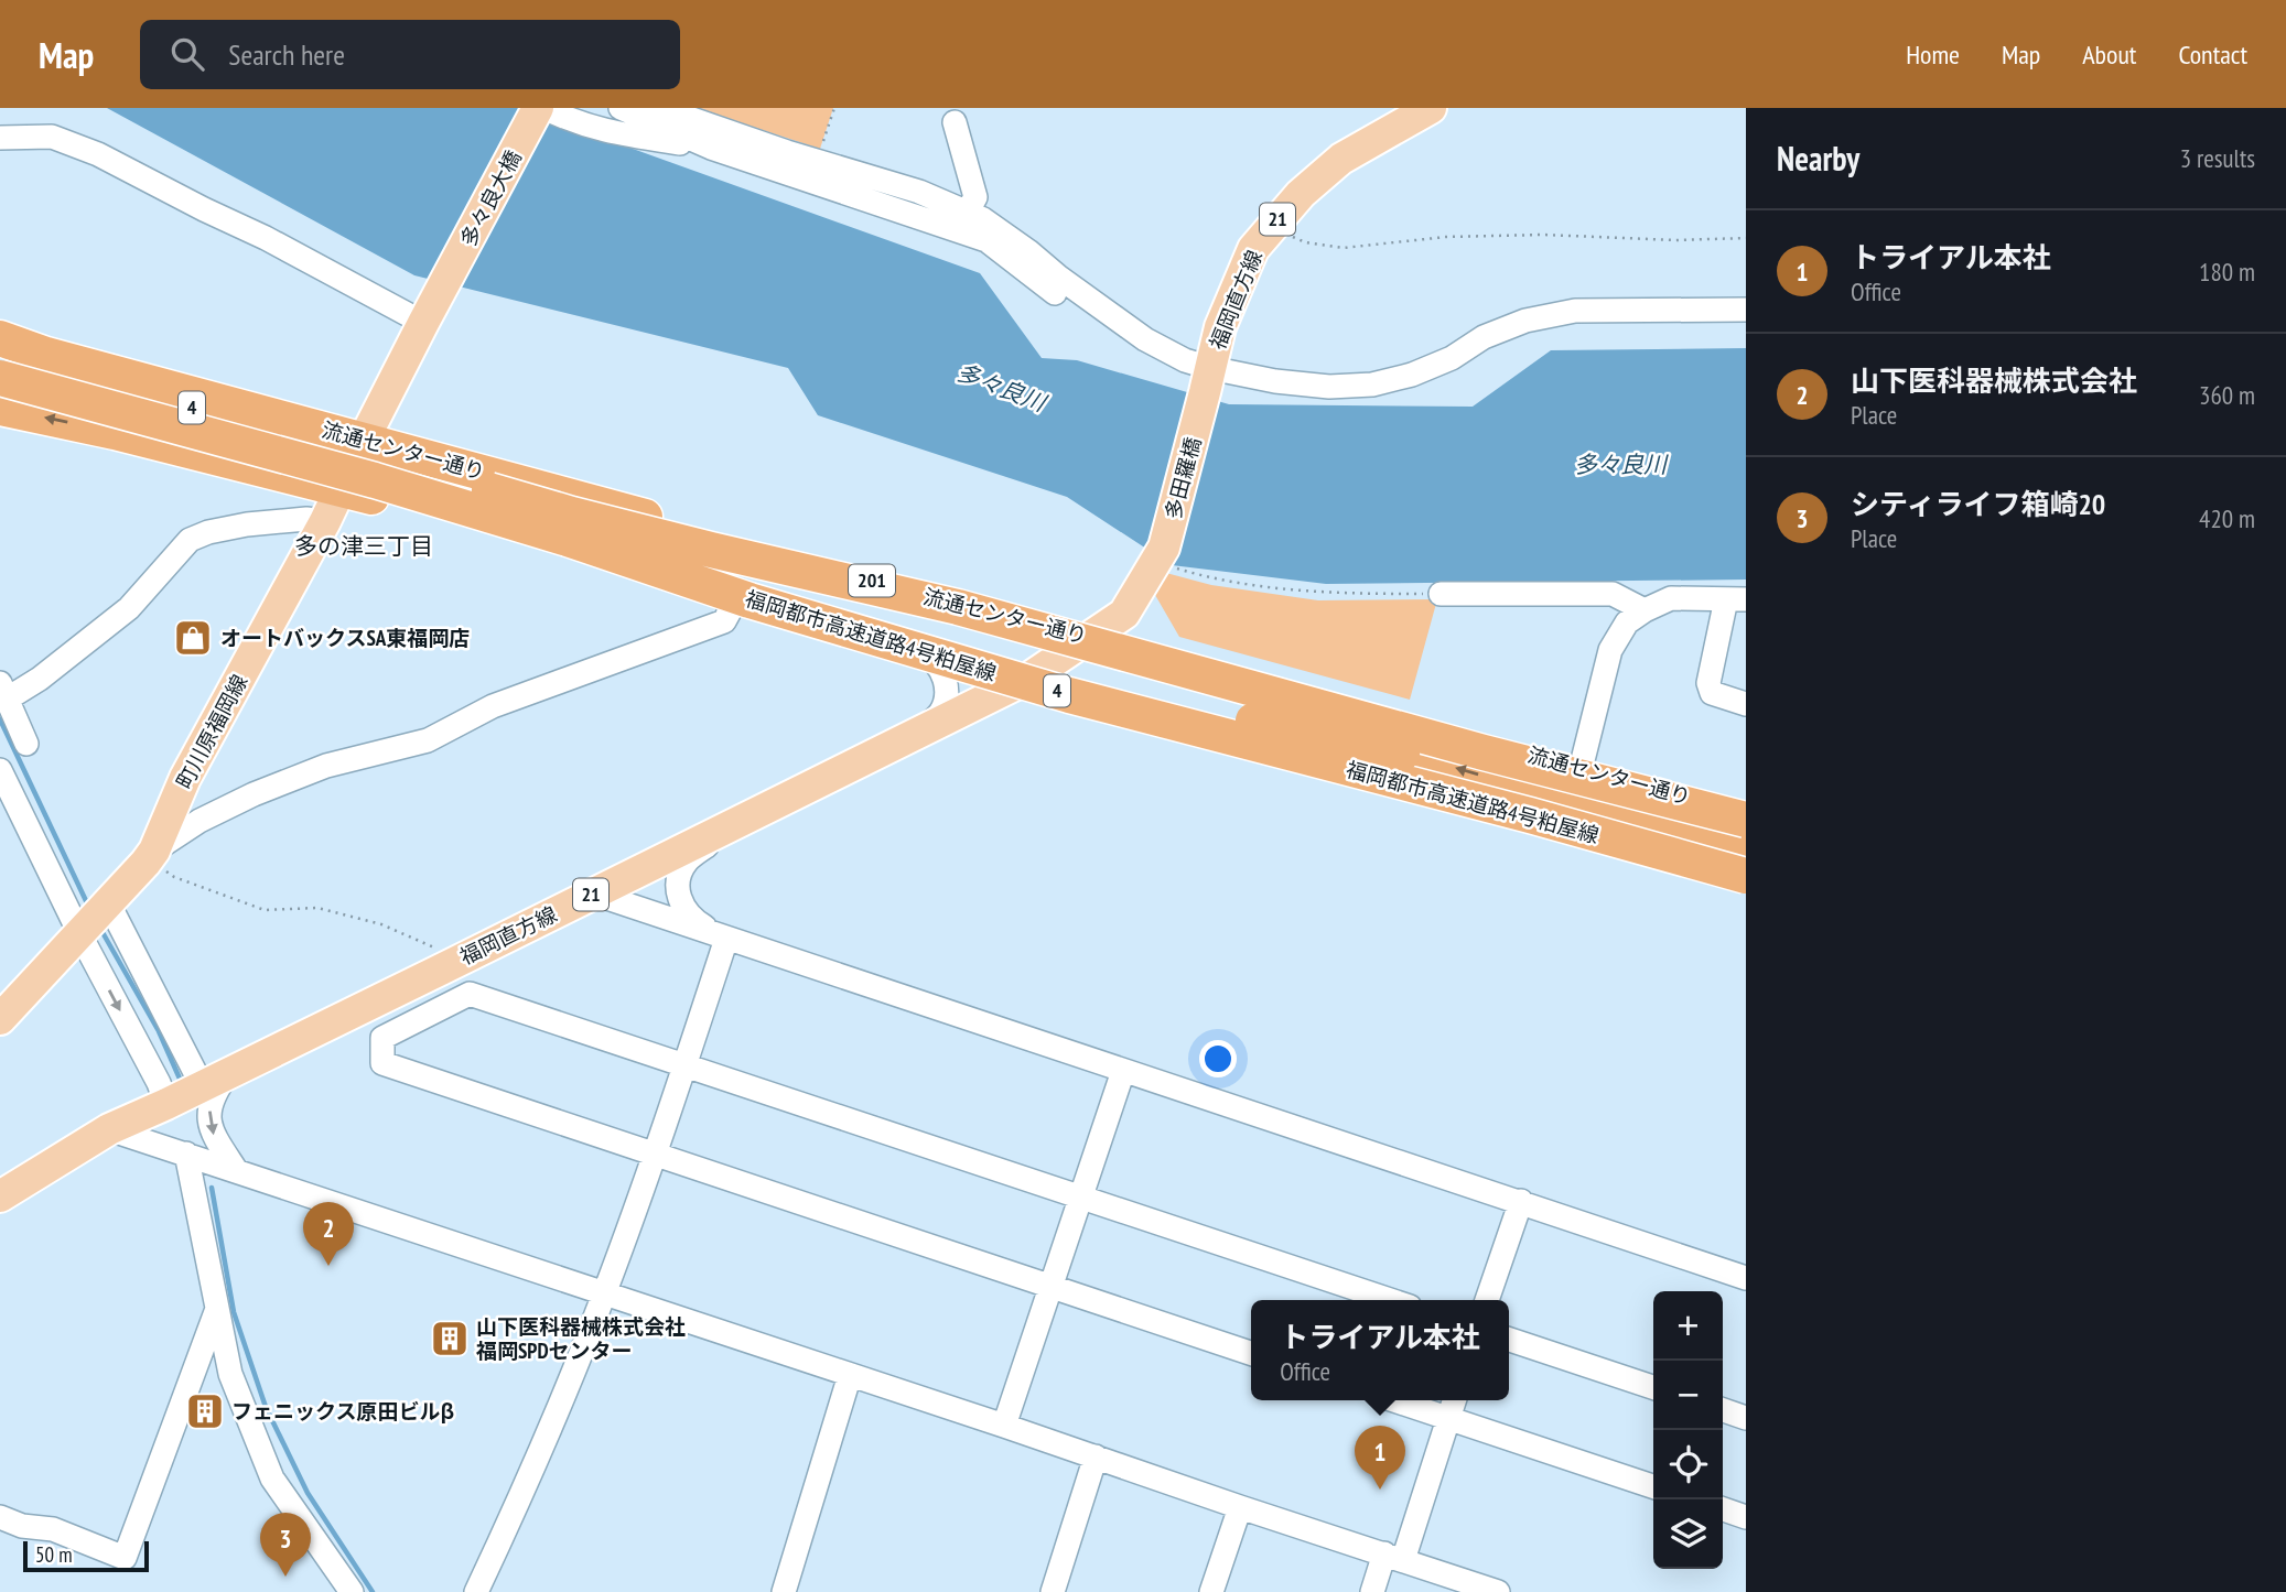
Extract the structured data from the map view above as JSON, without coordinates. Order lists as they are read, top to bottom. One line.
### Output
{"streets":{"highway":["4","流通センター通り","201","福岡都市高速道路4号粕屋線"],"main road":["多々良大橋","21","福岡直方線","多田羅橋","町川原福岡線"]},"crossings":[["多々良大橋","町川原福岡線"],["福岡直方線","流通センター通り"],["福岡直方線","多田羅橋"],["福岡直方線","201"],["流通センター通り","町川原福岡線"],["201","福岡都市高速道路4号粕屋線"],["201","町川原福岡線"]],"districts":["多の津三丁目"],"water":["多々良川"],"places":{"shop":["オートバックスSA東福岡店"],"building":["山下医科器械株式会社 福岡SPDセンター","フェニックス原田ビルβ"]},"scale_bar":"50 m","page":{"header":"Map","search":"Search here","nav":["Home","Map","About","Contact"],"heading":["Nearby","3 results"],"list":[{"mark":"1","name":"トライアル本社","note":"Office","value":"180 m"},{"mark":"2","name":"山下医科器械株式会社","note":"Place","value":"360 m"},{"mark":"3","name":"シティライフ箱崎20","note":"Place","value":"420 m"}],"pins":["2","1","3"],"map_buttons":["+","−"],"popup":["トライアル本社","Office"],"scale":"50 m"}}
